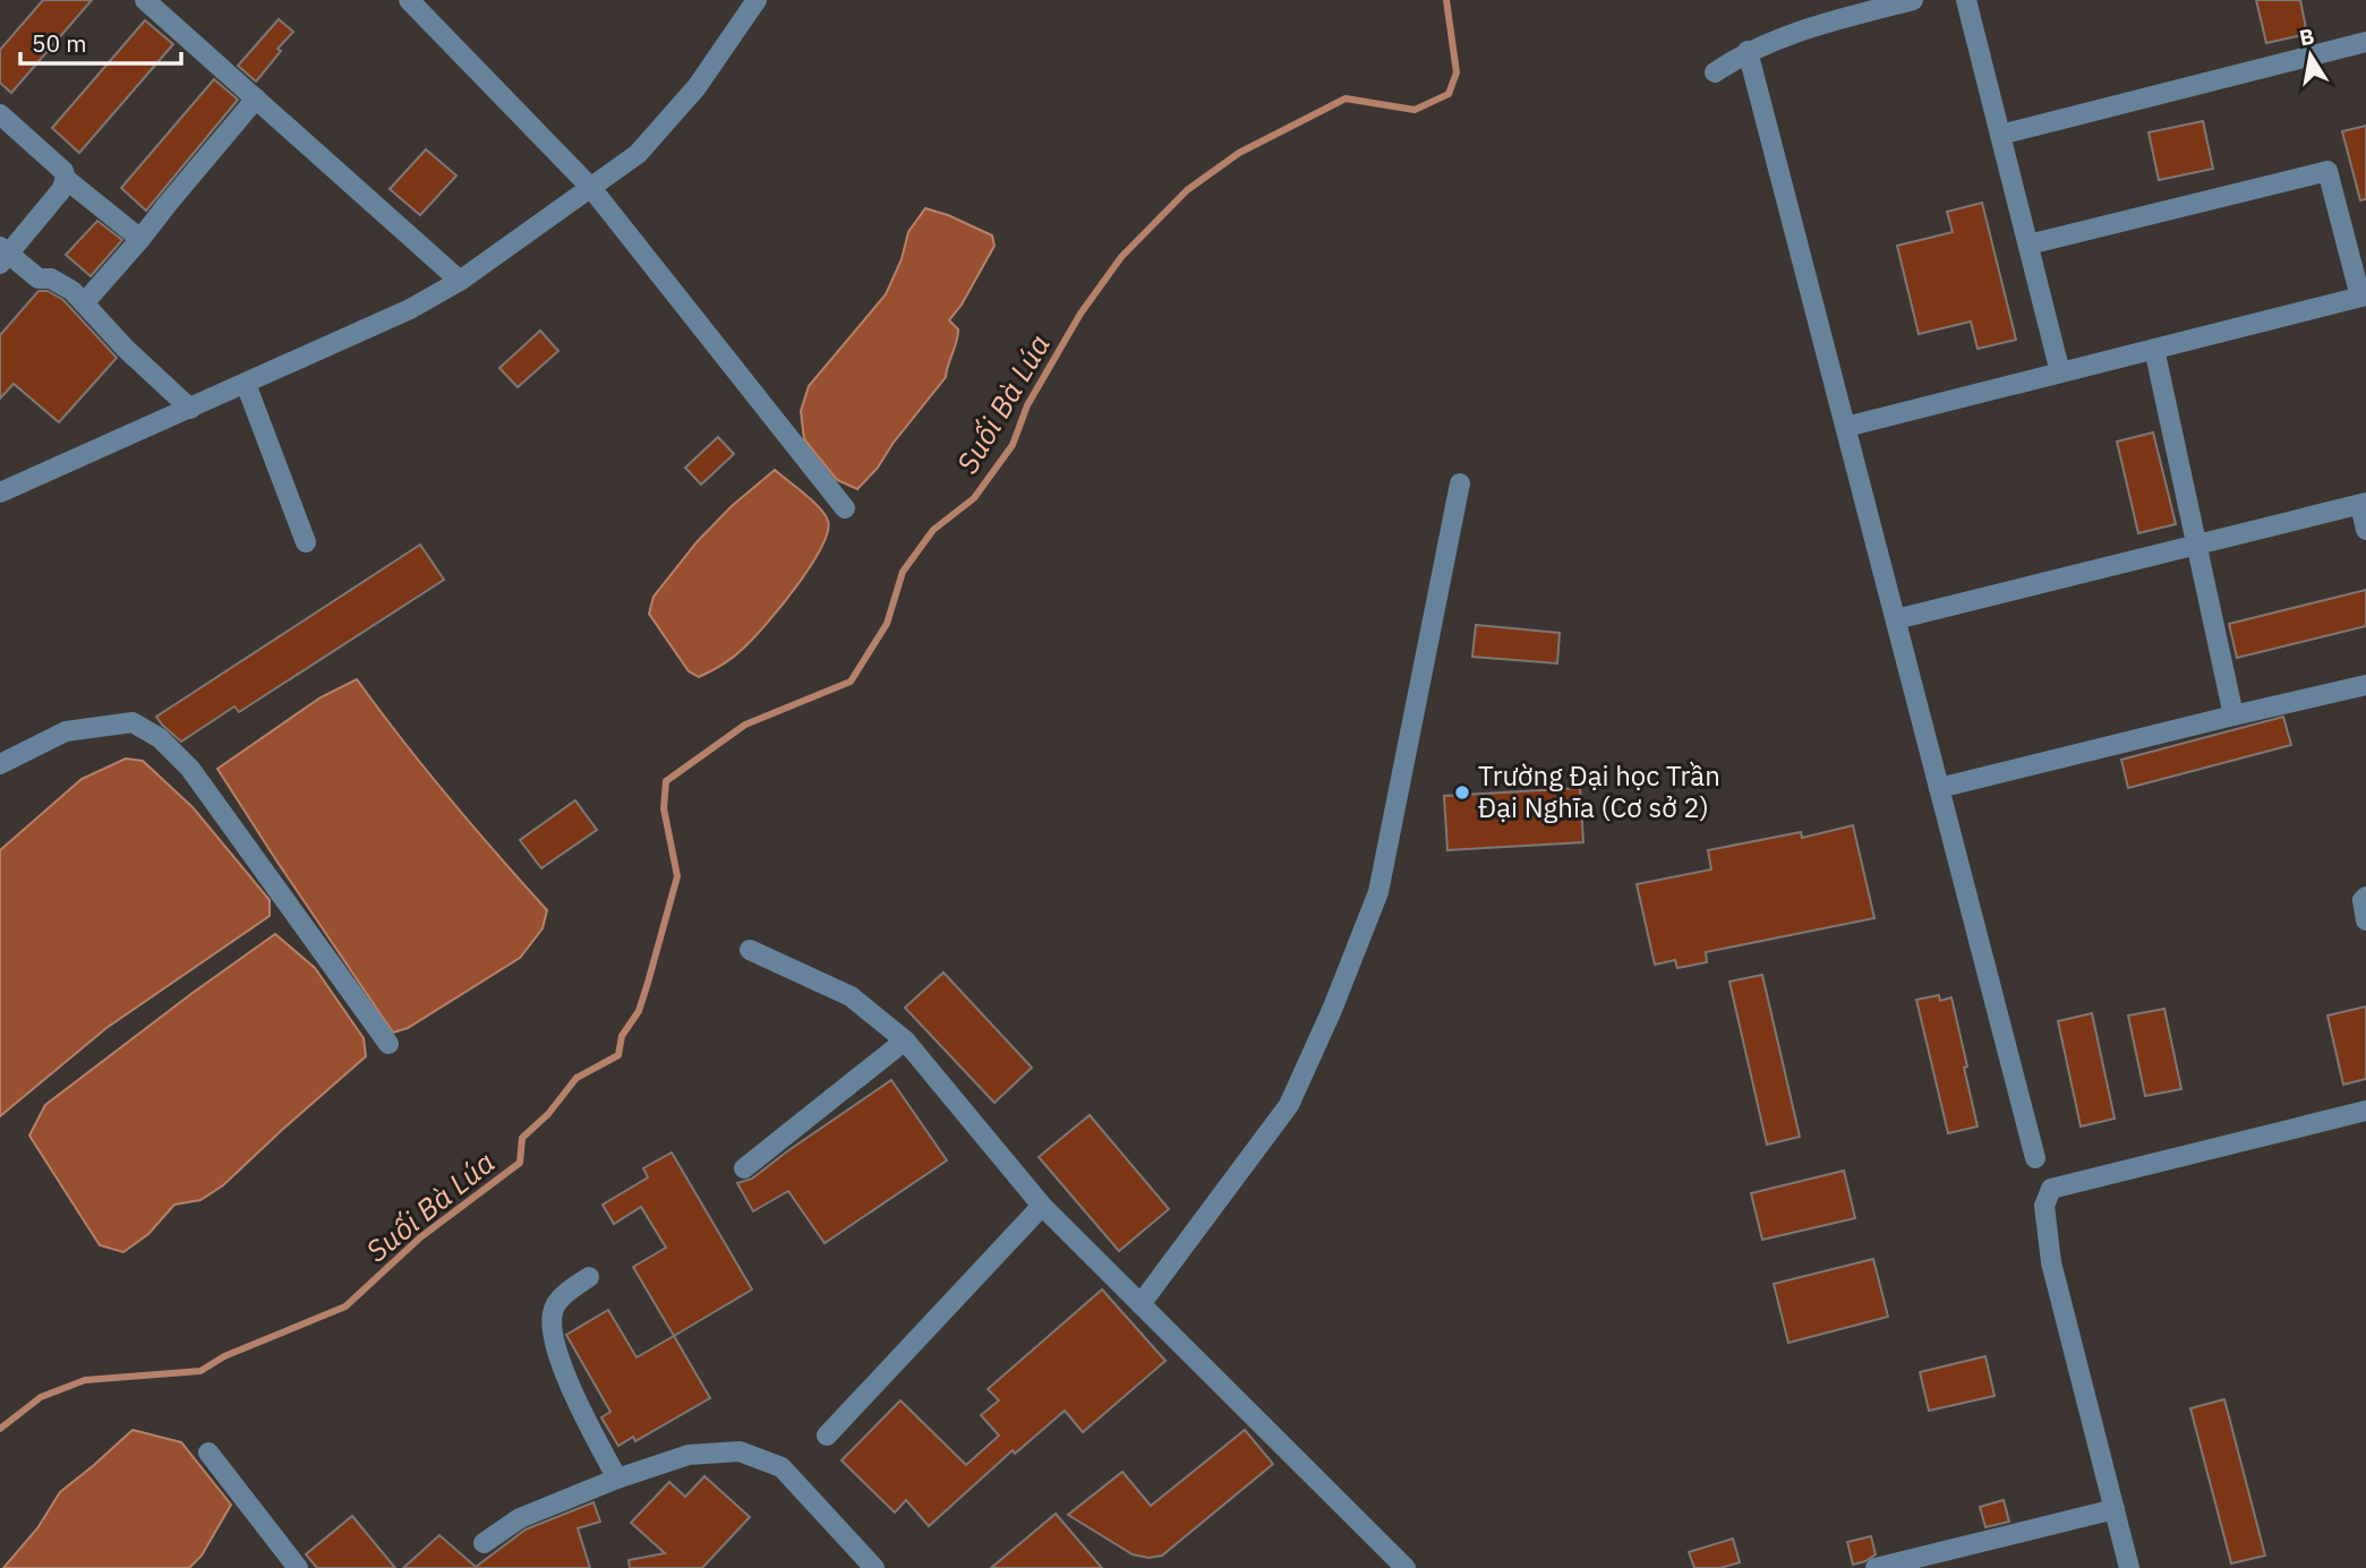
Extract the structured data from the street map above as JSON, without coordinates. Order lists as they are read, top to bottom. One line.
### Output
{"water":["Suối Bà Lúa"],"places":["Trường Đại học Trần Đại Nghĩa (Cơ sở 2)"],"scale_bar":"50 m","north":"top"}
